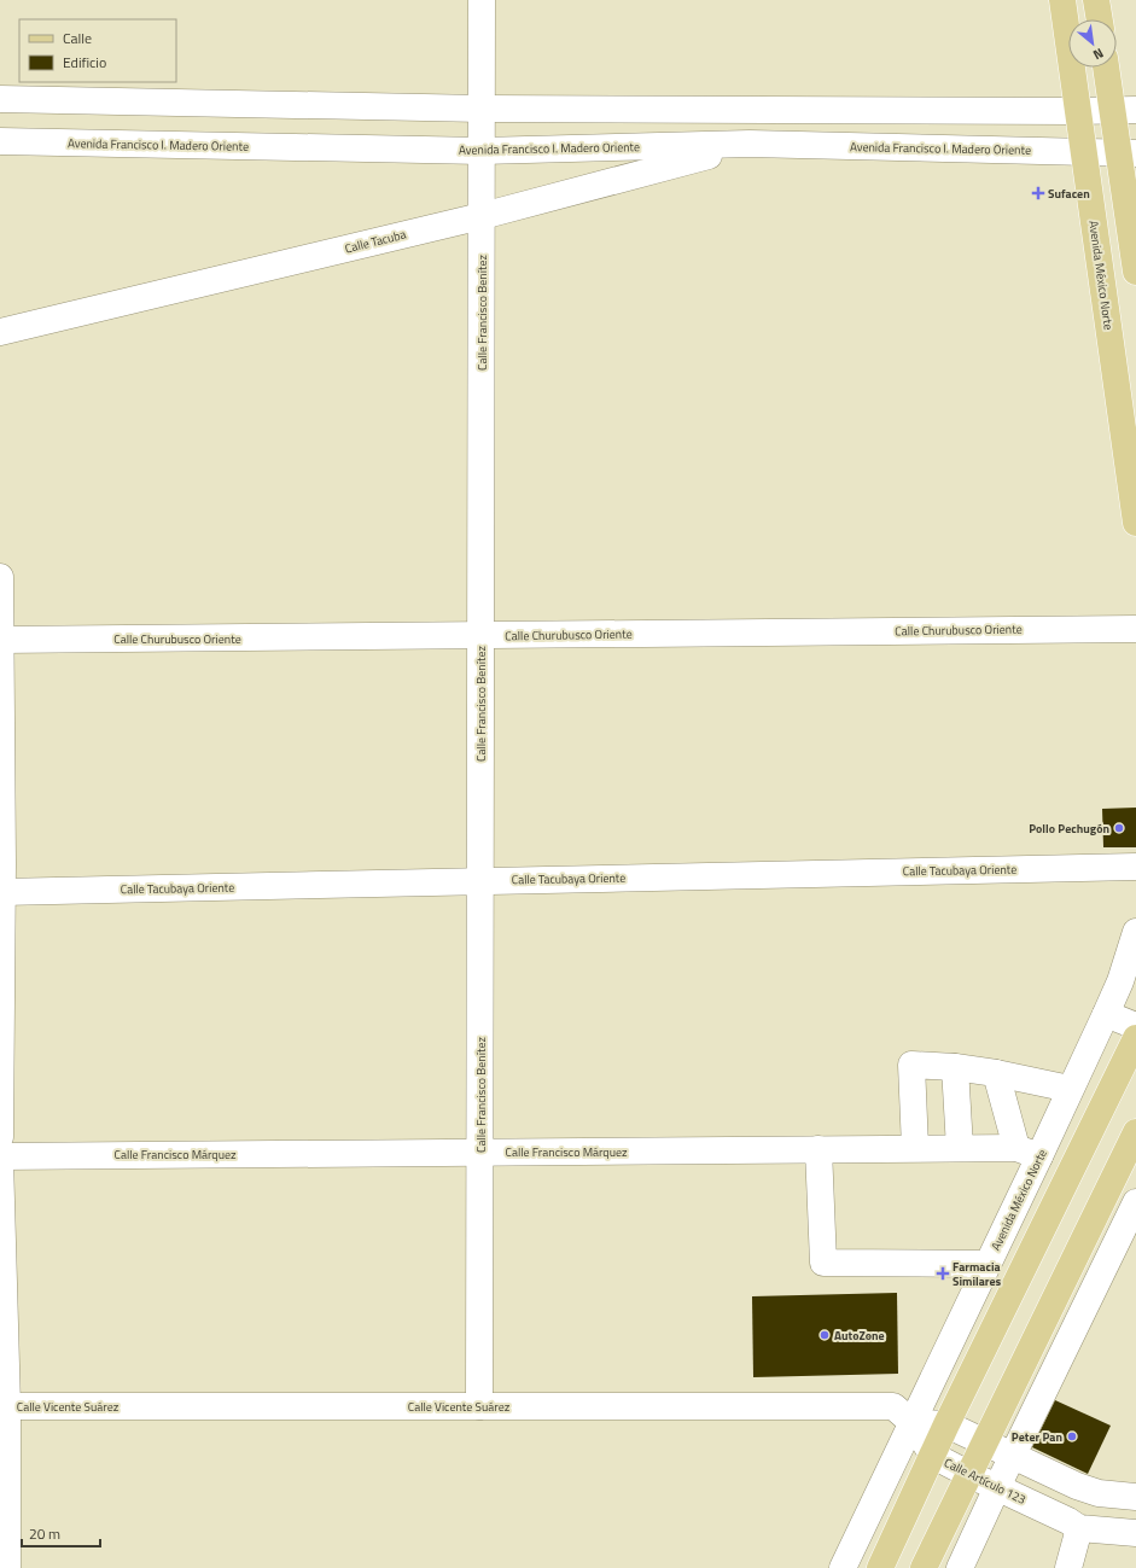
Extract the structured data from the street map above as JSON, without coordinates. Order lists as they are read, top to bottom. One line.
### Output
{"streets":{"main road":["Avenida México Norte"],"street":["Avenida Francisco I. Madero Oriente","Calle Tacuba","Calle Francisco Benítez","Calle Churubusco Oriente","Calle Tacubaya Oriente","Calle Francisco Márquez","Calle Vicente Suárez","Calle Artículo 123"]},"crossings":[["Avenida Francisco I. Madero Oriente","Calle Tacuba"],["Avenida Francisco I. Madero Oriente","Avenida México Norte"],["Avenida Francisco I. Madero Oriente","Calle Francisco Benítez"],["Calle Tacuba","Calle Francisco Benítez"],["Avenida México Norte","Calle Francisco Márquez"],["Avenida México Norte","Calle Vicente Suárez"],["Avenida México Norte","Calle Artículo 123"],["Calle Francisco Benítez","Calle Churubusco Oriente"],["Calle Francisco Benítez","Calle Tacubaya Oriente"],["Calle Francisco Benítez","Calle Francisco Márquez"],["Calle Francisco Benítez","Calle Vicente Suárez"],["Calle Vicente Suárez","Calle Artículo 123"]],"places":{"health":["Sufacen","Farmacia Similares"],"other":["Pollo Pechugón","AutoZone","Peter Pan"]},"legend":["Calle","Edificio"],"scale_bar":"20 m","north":"bottom right"}
